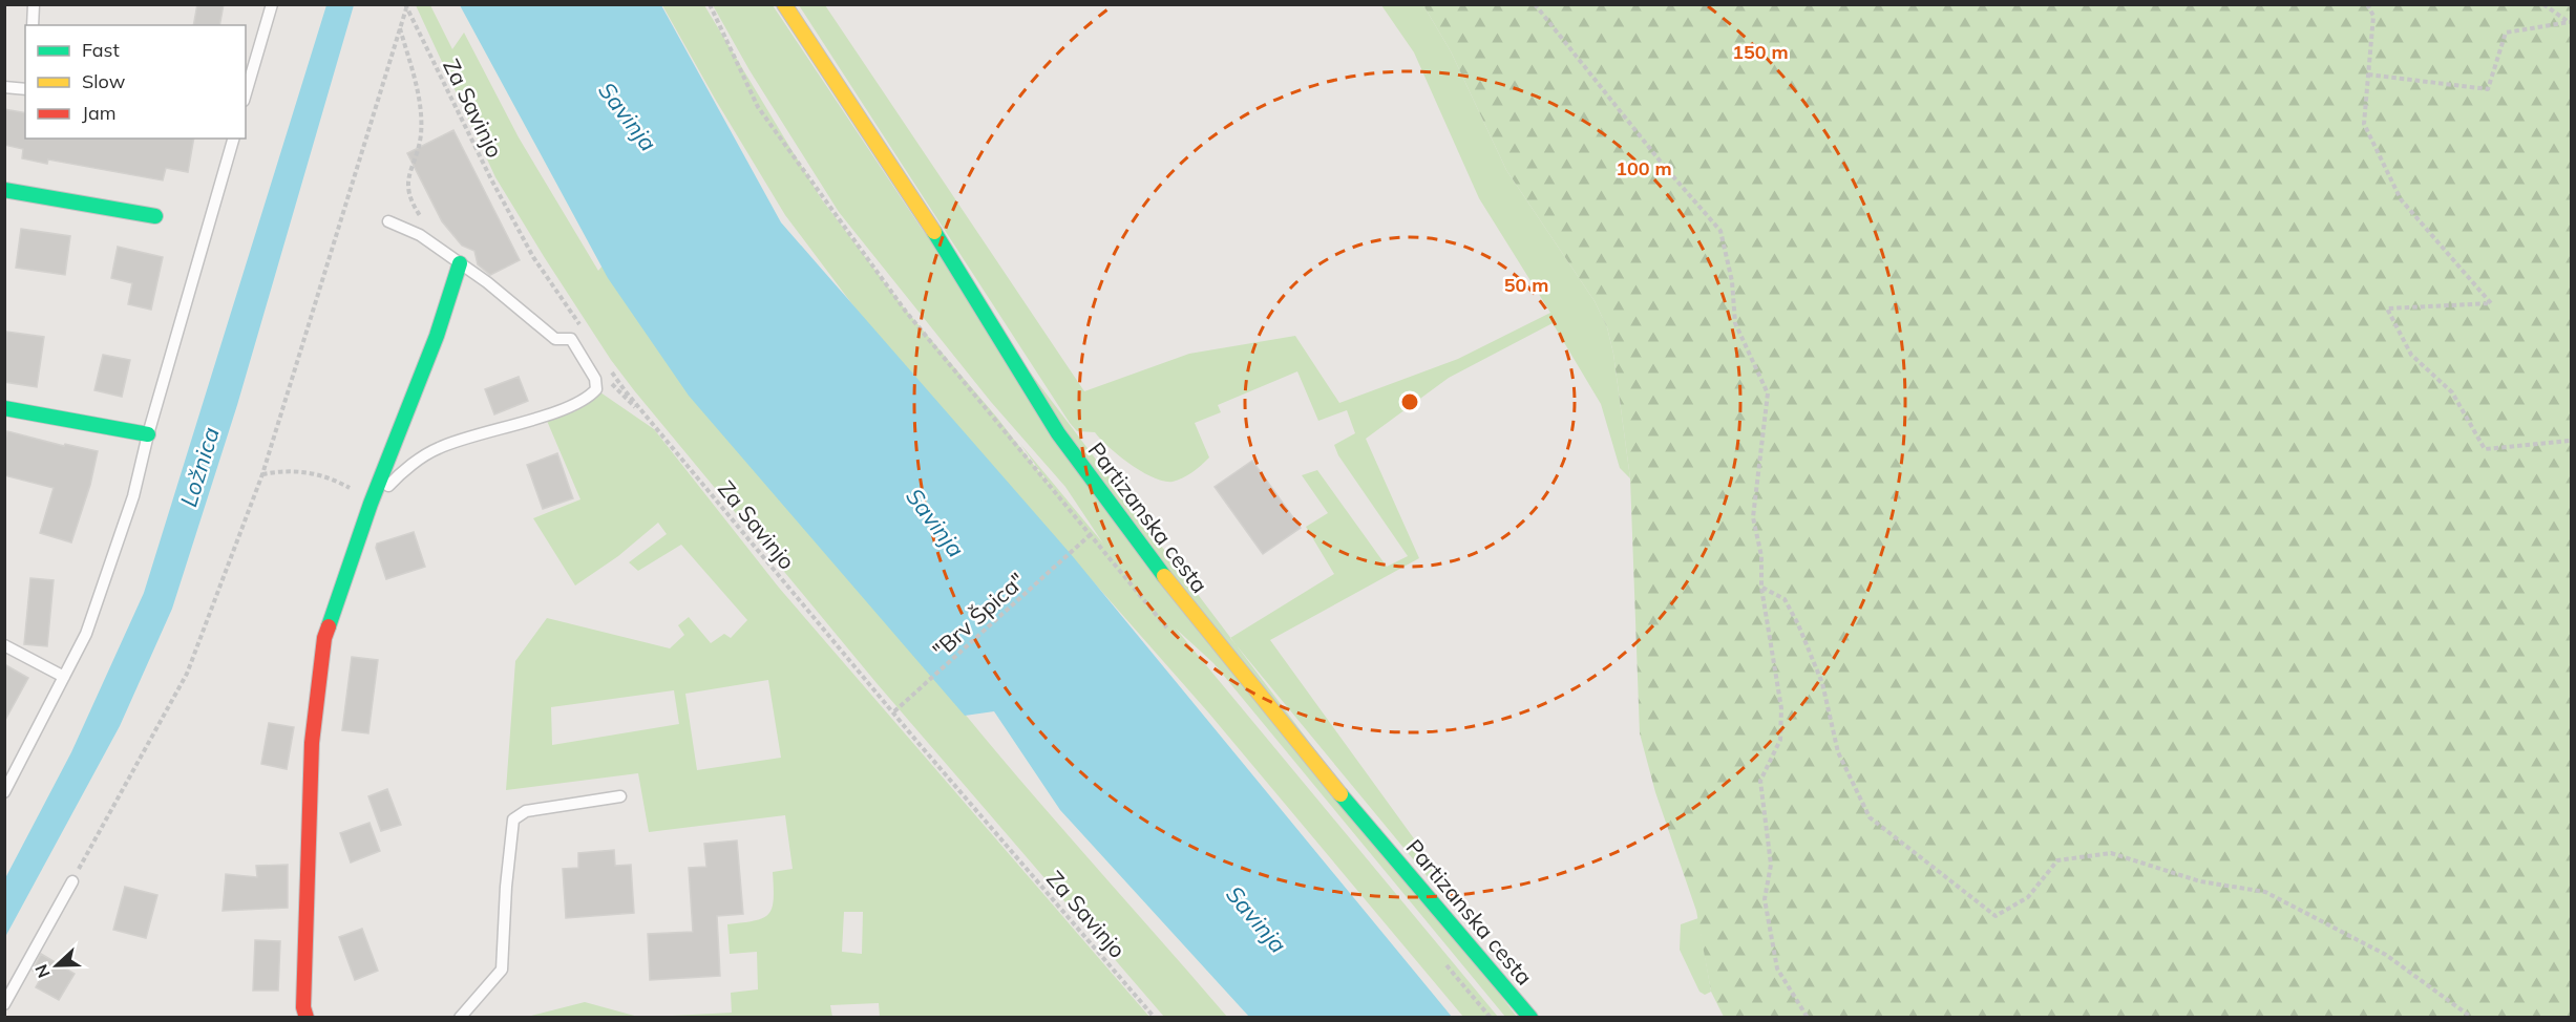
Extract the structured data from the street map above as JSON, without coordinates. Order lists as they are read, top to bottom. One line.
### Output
{"streets":{"street":["Partizanska cesta"],"path":["Za Savinjo","\"Brv Špica\""]},"crossings":[["Za Savinjo","\"Brv Špica\""]],"water":["Savinja","Ložnica"],"legend":["Fast","Slow","Jam"],"north":"left","rings":["150 m","100 m","50 m"]}
